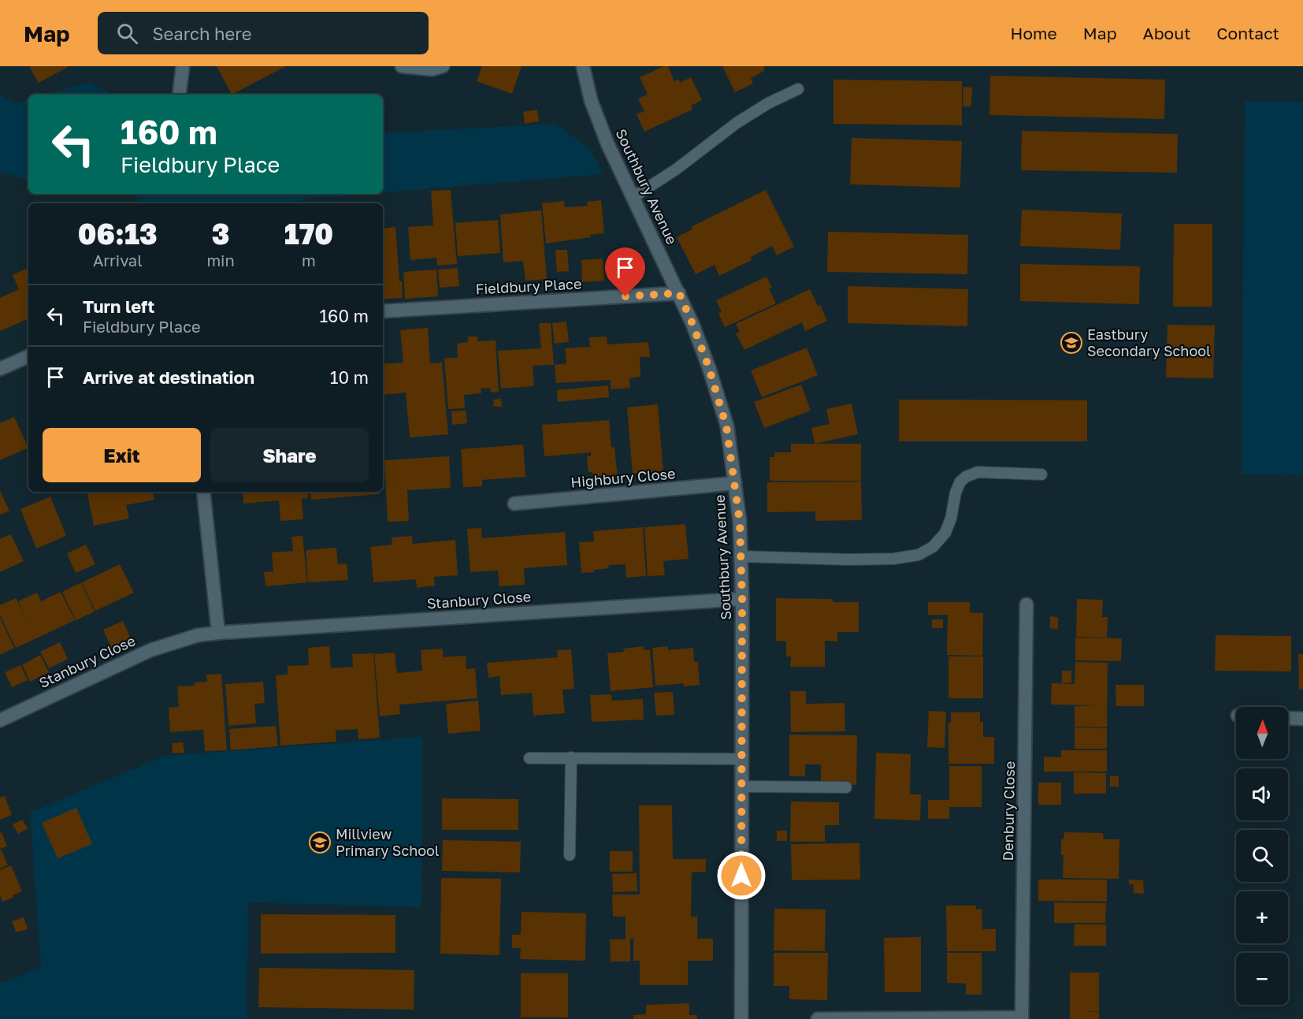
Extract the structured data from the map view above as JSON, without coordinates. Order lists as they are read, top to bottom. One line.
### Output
{"streets":{"street":["Southbury Avenue","Fieldbury Place","Highbury Close","Stanbury Close","Denbury Close"]},"crossings":[["Southbury Avenue","Fieldbury Place"],["Southbury Avenue","Highbury Close"],["Southbury Avenue","Stanbury Close"]],"places":{"school or university":["Eastbury Secondary School","Millview Primary School"]},"north":"top","page":{"header":"Map","search":"Search here","nav":["Home","Map","About","Contact"],"turn":["160 m","Fieldbury Place"],"eta":["06:13","Arrival","3","min","170","m"],"list":[{"name":"Turn left","note":"Fieldbury Place","value":"160 m"},{"name":"Arrive at destination","value":"10 m"}],"buttons":["Exit","Share"],"map_buttons":["+","−"]}}
